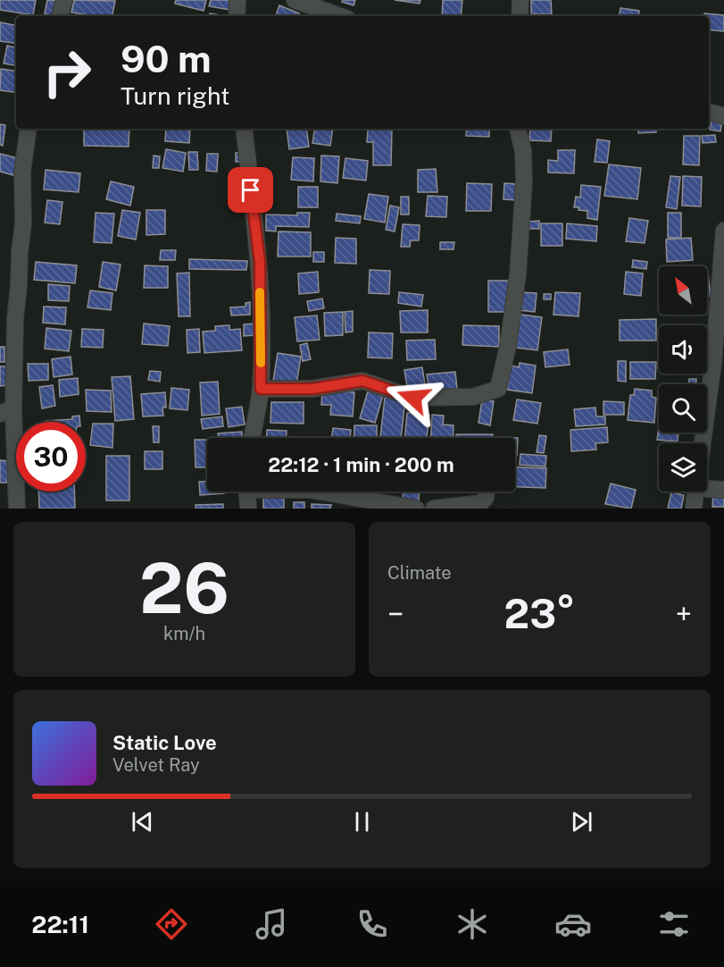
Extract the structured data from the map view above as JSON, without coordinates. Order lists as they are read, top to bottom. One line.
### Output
{"north":"top left","page":{"turn":["90 m","Turn right"],"limit":"30","trip":"22:12 · 1 min · 200 m","tile":[["26","km/h"],"Climate"],"heat":["−","23°","+"],"song":["Static Love","Velvet Ray"],"tabs":"22:11"}}
